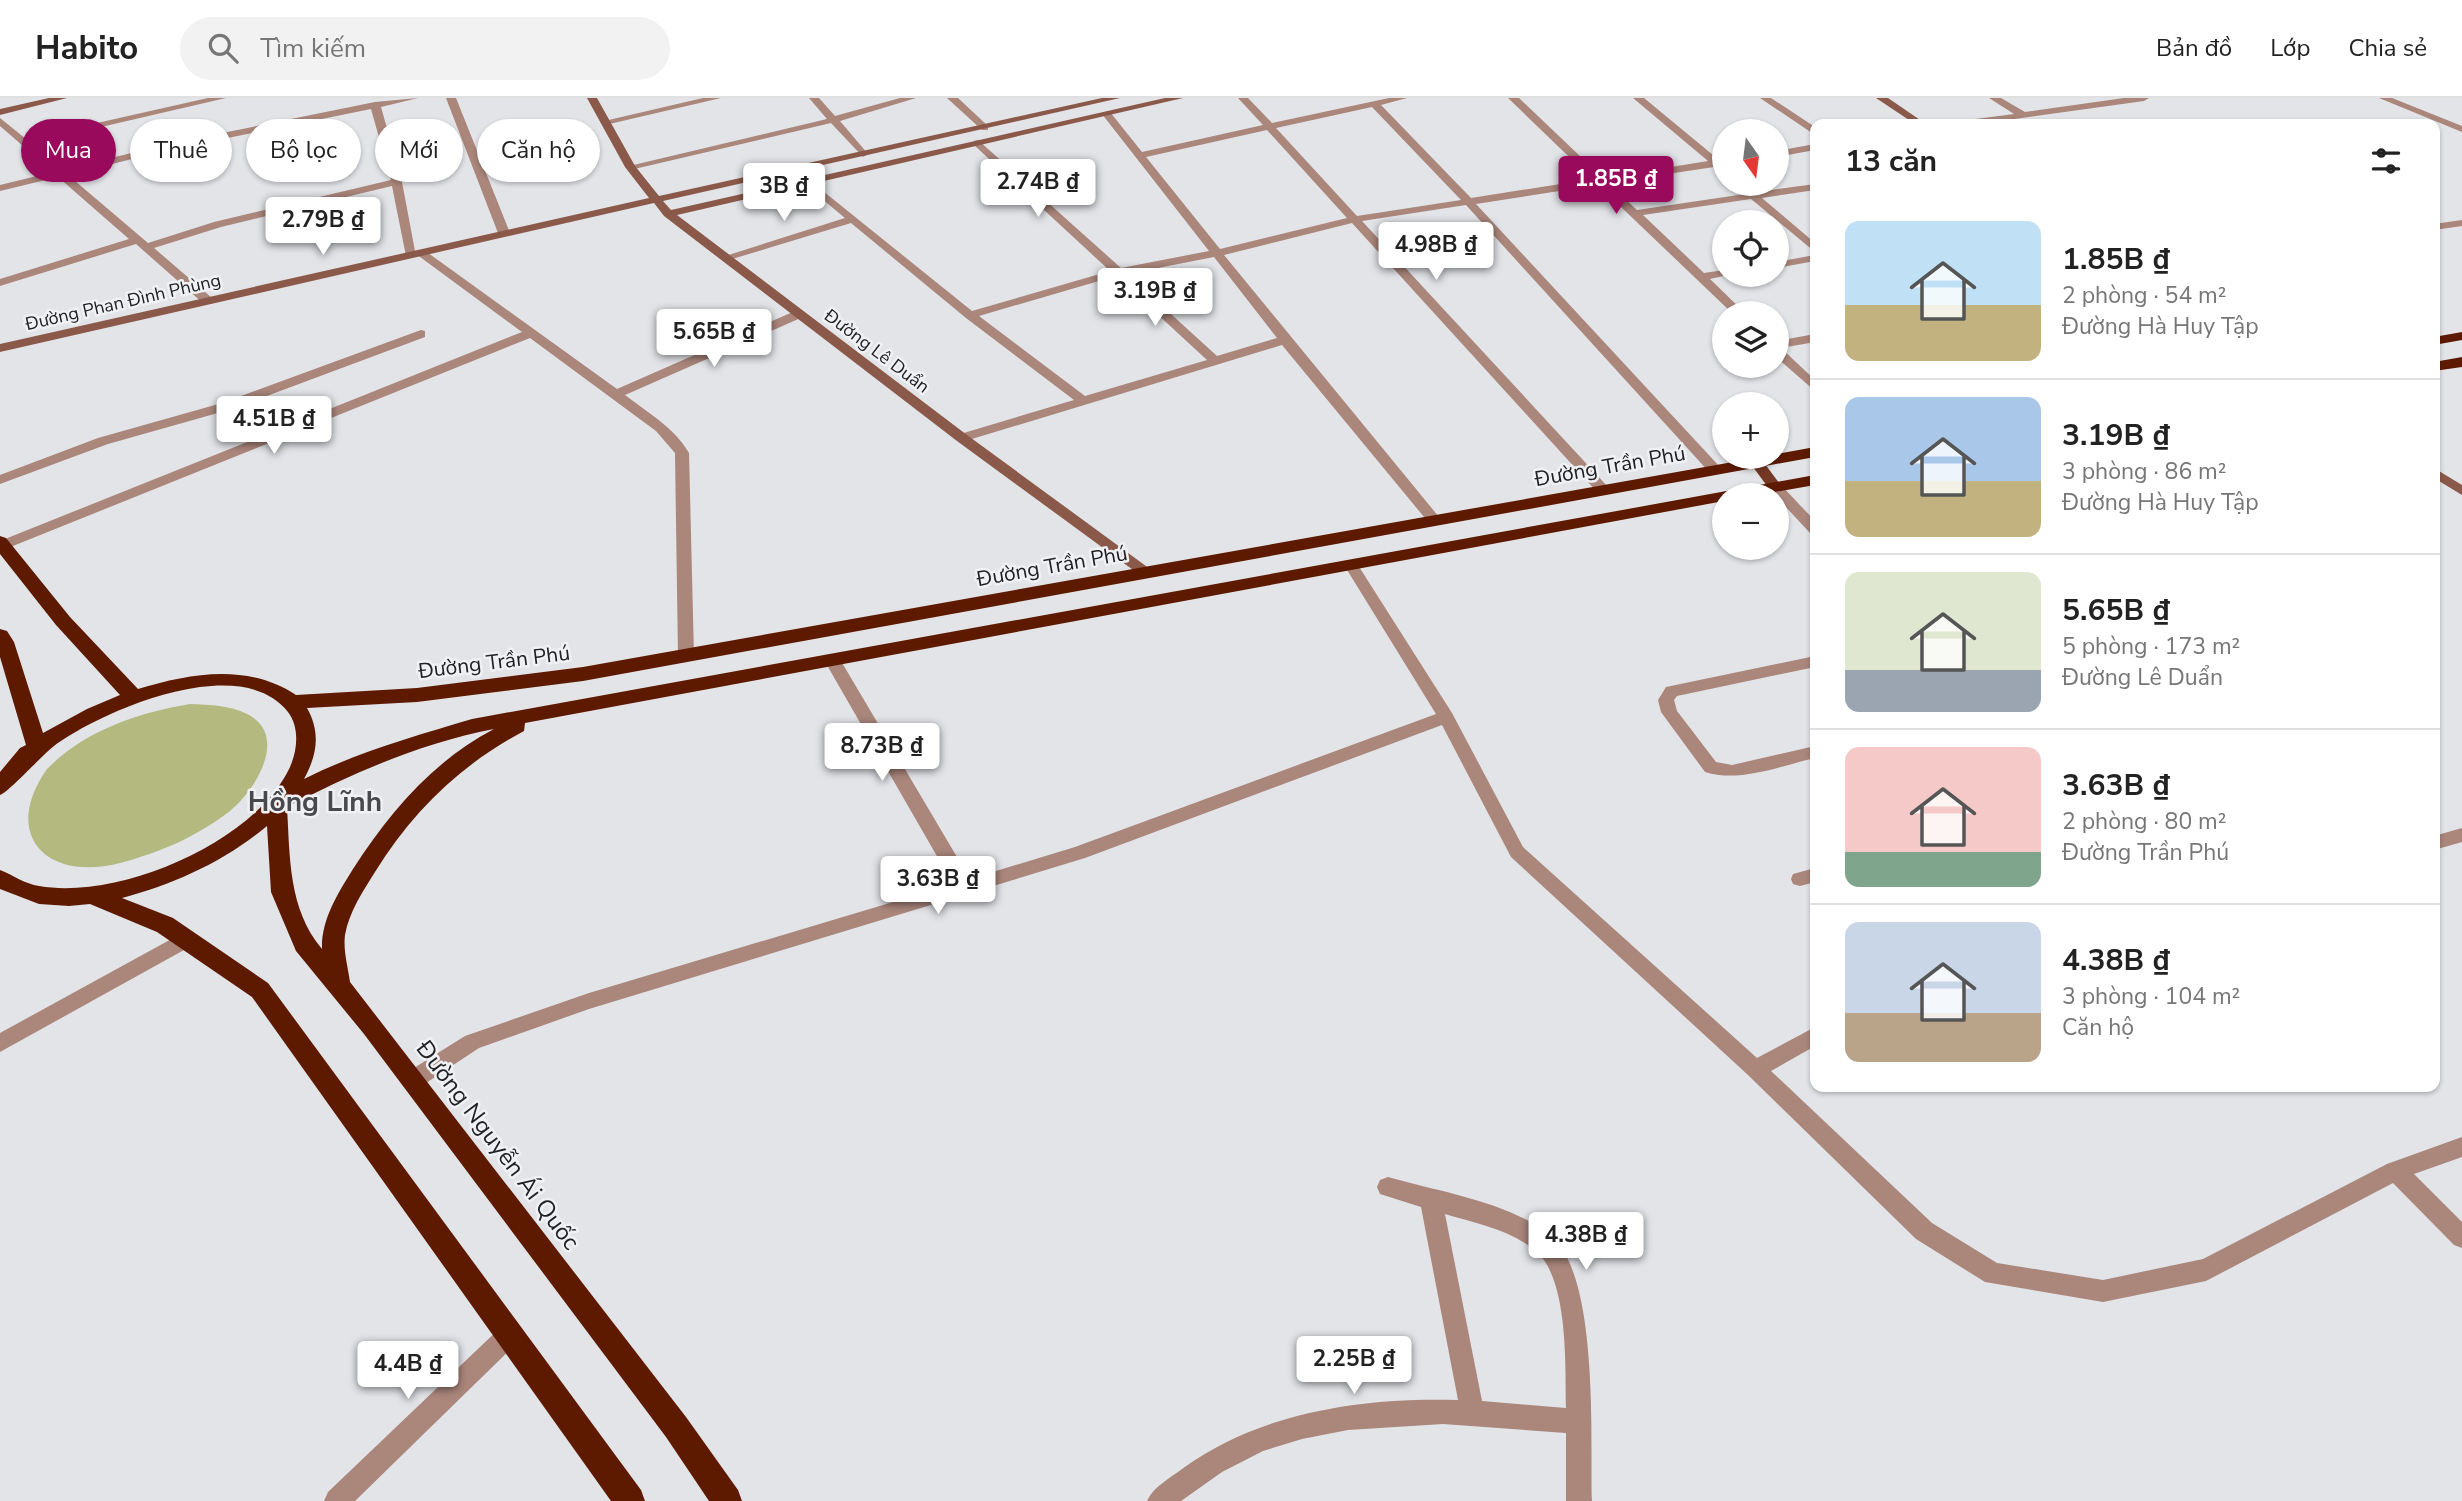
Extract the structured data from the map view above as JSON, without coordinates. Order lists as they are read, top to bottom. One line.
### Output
{"streets":{"highway":["Đường Trần Phú","Đường Nguyễn Ái Quốc"],"street":["Đường Phan Đình Phùng","Đường Lê Duẩn"]},"crossings":[["Đường Phan Đình Phùng","Đường Lê Duẩn"],["Đường Lê Duẩn","Đường Trần Phú"]],"districts":["Hồng Lĩnh"],"north":"bottom","page":{"header":"Habito","search":"Tìm kiếm","nav":["Bản đồ","Lớp","Chia sẻ"],"map_buttons":["+","−"],"chip":["Mua","Thuê","Bộ lọc","Mới","Căn hộ"],"heading":"13 căn","price":["1.85B ₫","2.74B ₫","3B ₫","2.79B ₫","4.98B ₫","3.19B ₫","5.65B ₫","4.51B ₫","8.73B ₫","3.63B ₫","4.38B ₫","2.25B ₫","4.4B ₫"],"list":[{"name":"1.85B ₫","note":"2 phòng · 54 m² · Đường Hà Huy Tập"},{"name":"3.19B ₫","note":"3 phòng · 86 m² · Đường Hà Huy Tập"},{"name":"5.65B ₫","note":"5 phòng · 173 m² · Đường Lê Duẩn"},{"name":"3.63B ₫","note":"2 phòng · 80 m² · Đường Trần Phú"},{"name":"4.38B ₫","note":"3 phòng · 104 m² · Căn hộ"}]}}
